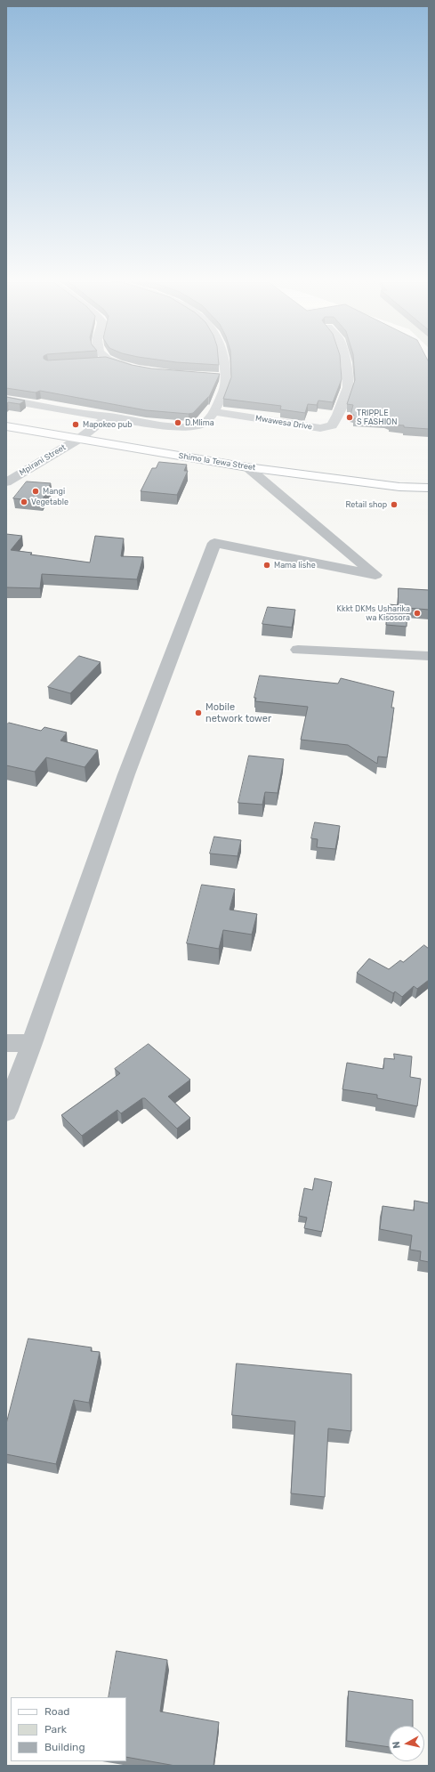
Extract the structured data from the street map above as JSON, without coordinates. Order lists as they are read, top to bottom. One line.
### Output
{"streets":{"street":["Mwawesa Drive","Mpirani Street","Shimo la Tewa Street"]},"crossings":[["Mpirani Street","Shimo la Tewa Street"]],"places":["TRIPPLE S FASHION","D.Mlima","Mapokeo pub","Mangi","Vegetable","Retail shop","Mama lishe","Kkkt DKMs Usharika wa Kisosora","Mobile network tower"],"legend":["Road","Park","Building"],"north":"left"}
